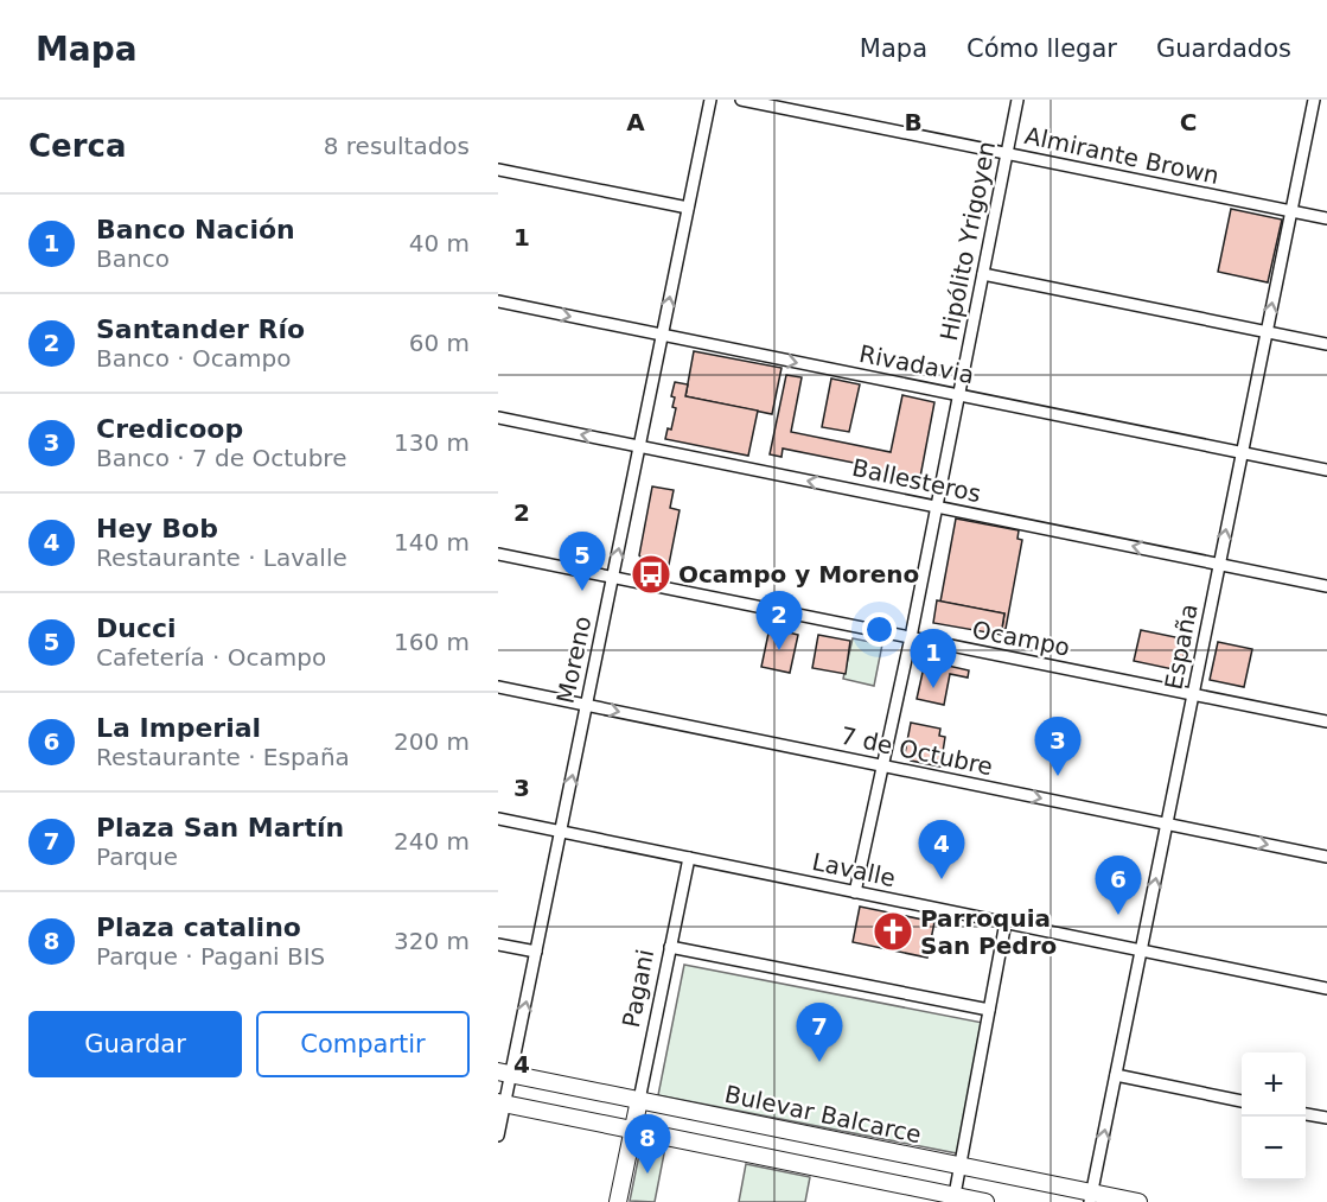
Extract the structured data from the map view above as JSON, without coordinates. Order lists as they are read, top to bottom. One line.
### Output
{"streets":{"main road":["Pagani","Bulevar Balcarce"],"street":["Almirante Brown","Hipólito Yrigoyen","Rivadavia","Ballesteros","Ocampo","España","Moreno","7 de Octubre","Lavalle"]},"crossings":[["Almirante Brown","Hipólito Yrigoyen"],["Almirante Brown","España"],["Hipólito Yrigoyen","Rivadavia"],["Hipólito Yrigoyen","Ballesteros"],["Hipólito Yrigoyen","Ocampo"],["Hipólito Yrigoyen","7 de Octubre"],["Hipólito Yrigoyen","Lavalle"],["Rivadavia","España"],["Rivadavia","Moreno"],["Ballesteros","España"],["Ballesteros","Moreno"],["Ocampo","España"],["Ocampo","Moreno"],["España","7 de Octubre"],["España","Lavalle"],["España","Bulevar Balcarce"],["Moreno","7 de Octubre"],["Moreno","Lavalle"],["Moreno","Bulevar Balcarce"],["Lavalle","Pagani"],["Pagani","Bulevar Balcarce"]],"one_way":["Rivadavia","Ballesteros","España","Moreno","7 de Octubre"],"places":{"bus stop":["Ocampo y Moreno"],"church":["Parroquia San Pedro"]},"page":{"header":"Mapa","nav":["Mapa","Cómo llegar","Guardados"],"heading":["Cerca","8 resultados"],"list":[{"mark":"1","name":"Banco Nación","note":"Banco","value":"40 m"},{"mark":"2","name":"Santander Río","note":"Banco · Ocampo","value":"60 m"},{"mark":"3","name":"Credicoop","note":"Banco · 7 de Octubre","value":"130 m"},{"mark":"4","name":"Hey Bob","note":"Restaurante · Lavalle","value":"140 m"},{"mark":"5","name":"Ducci","note":"Cafetería · Ocampo","value":"160 m"},{"mark":"6","name":"La Imperial","note":"Restaurante · España","value":"200 m"},{"mark":"7","name":"Plaza San Martín","note":"Parque","value":"240 m"},{"mark":"8","name":"Plaza catalino","note":"Parque · Pagani BIS","value":"320 m"}],"pins":["5","2","1","3","4","6","7","8"],"buttons":["Guardar","Compartir"],"map_buttons":["+","−"]},"grid":{"columns":["A","B","C"],"rows":["1","2","3","4"]}}
